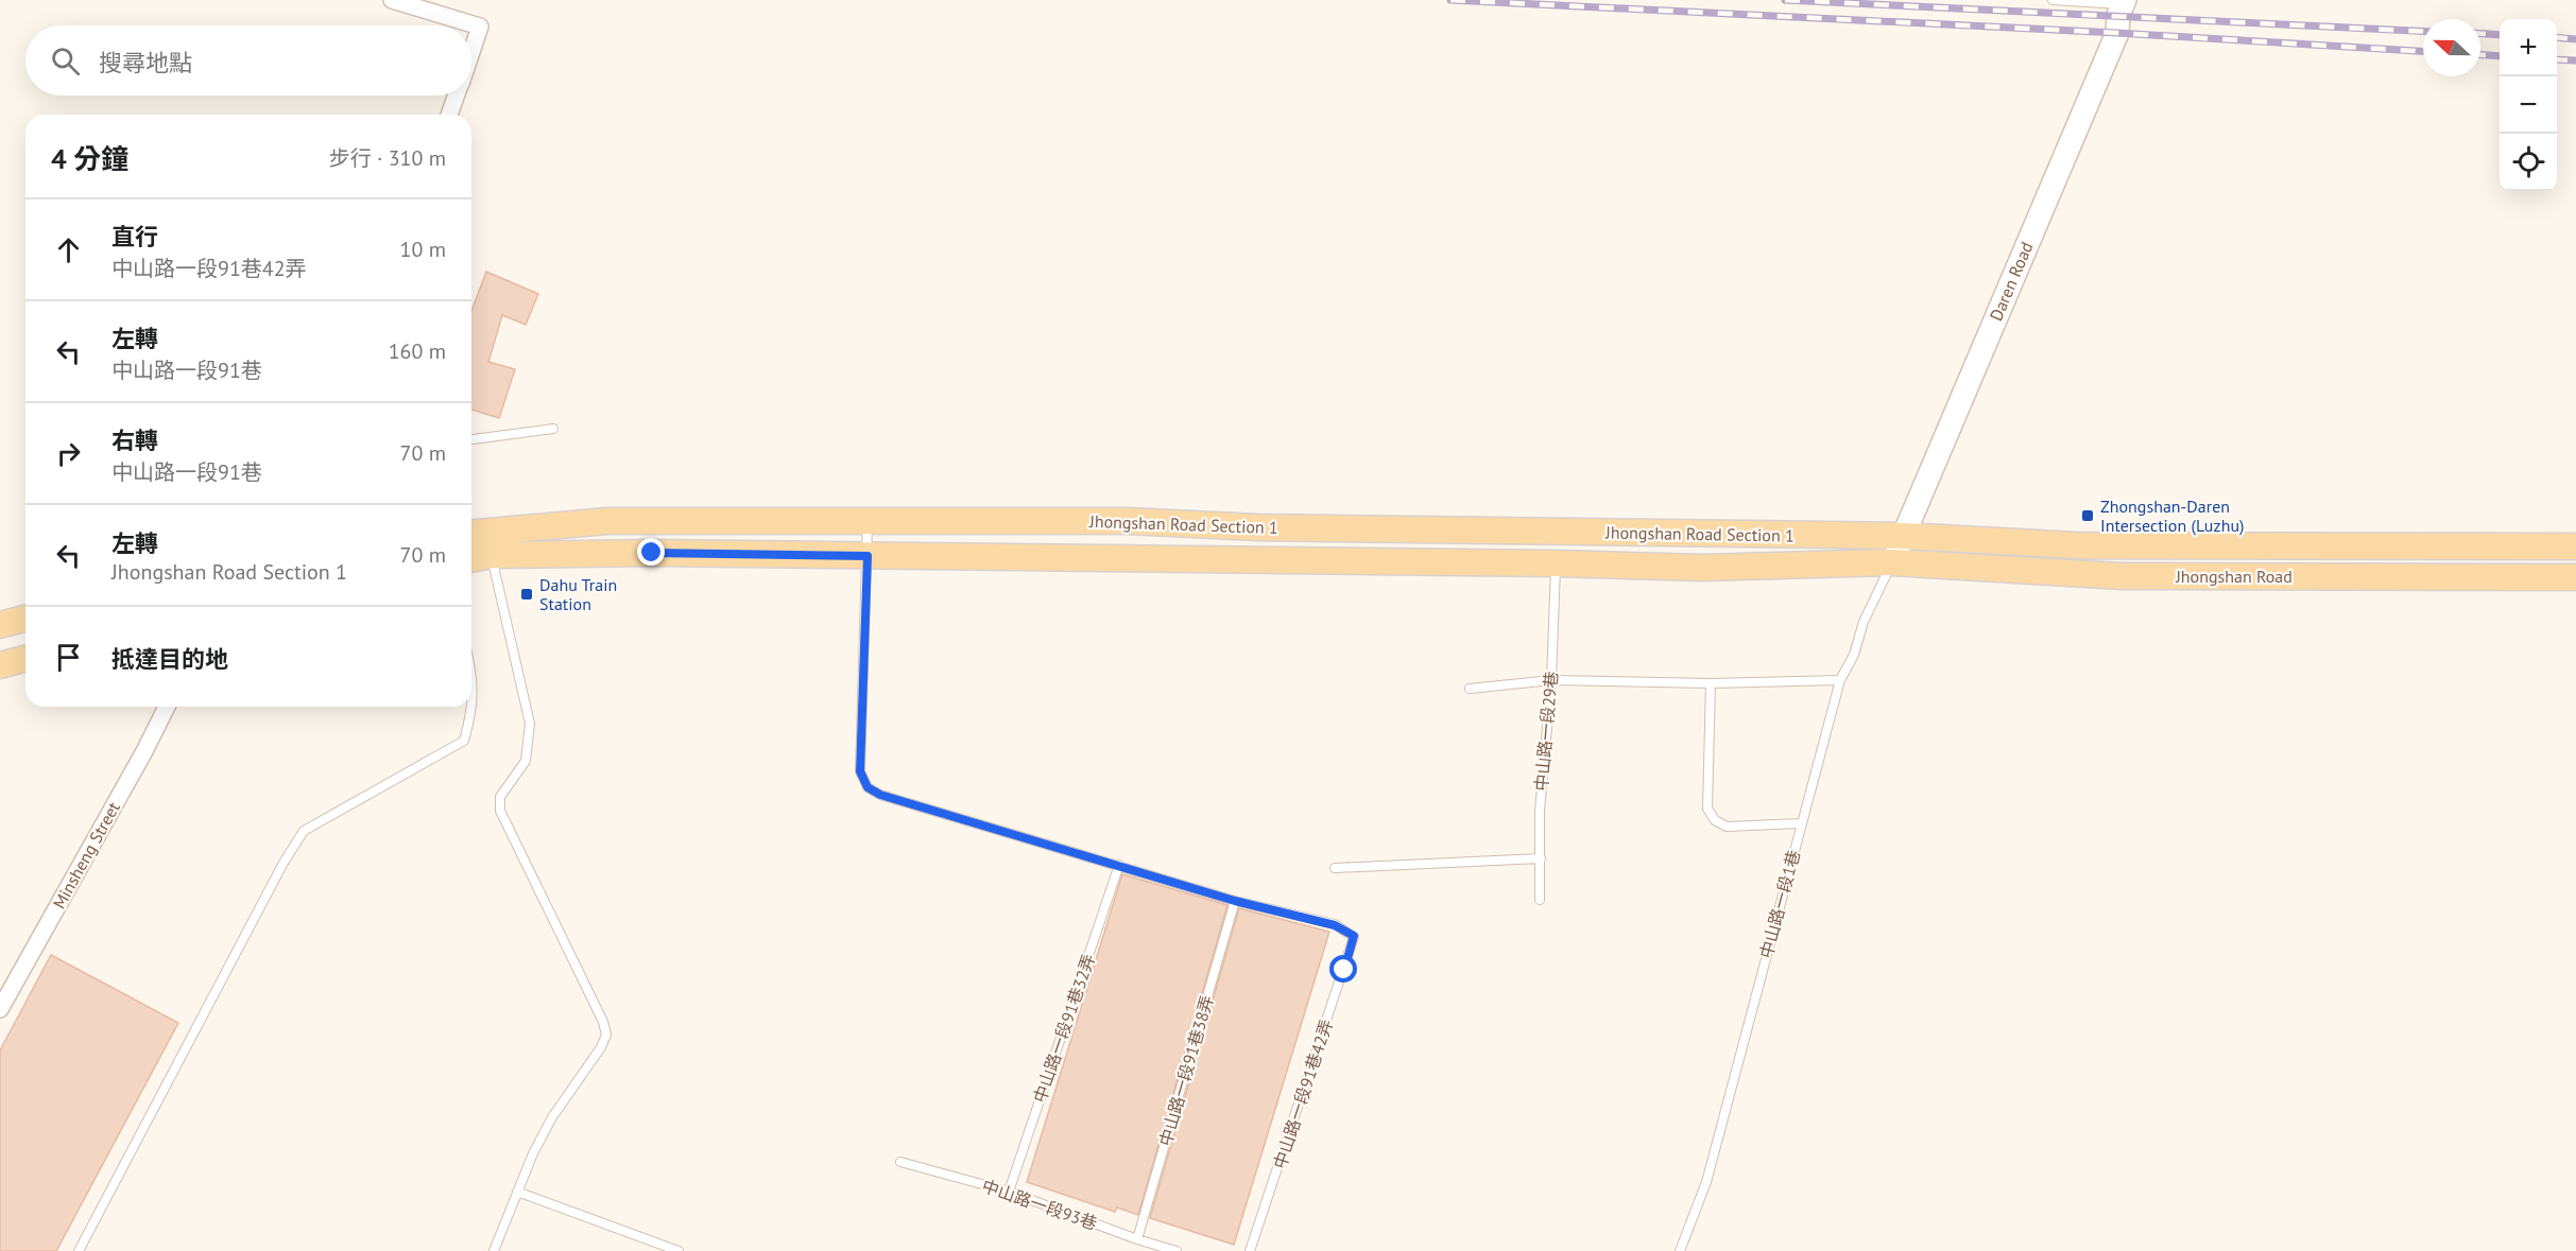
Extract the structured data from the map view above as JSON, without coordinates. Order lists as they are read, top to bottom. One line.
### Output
{"streets":{"main road":["Jhongshan Road Section 1","Jhongshan Road"],"street":["Daren Road","Minsheng Street"],"lane":["中山路一段29巷","中山路一段1巷","中山路一段91巷32弄","中山路一段91巷38弄","中山路一段91巷42弄","中山路一段93巷"]},"crossings":[["Daren Road","Jhongshan Road Section 1"],["Daren Road","Jhongshan Road"],["Daren Road","中山路一段1巷"],["Jhongshan Road Section 1","Jhongshan Road"],["Jhongshan Road Section 1","中山路一段29巷"],["Jhongshan Road Section 1","中山路一段1巷"],["Jhongshan Road","中山路一段1巷"],["中山路一段91巷32弄","中山路一段93巷"],["中山路一段91巷38弄","中山路一段91巷42弄"],["中山路一段91巷38弄","中山路一段93巷"]],"places":{"transit":["Zhongshan-Daren Intersection (Luzhu)","Dahu Train Station"]},"north":"left","page":{"map_buttons":["+","−"],"search":"搜尋地點","heading":["4 分鐘","步行 · 310 m"],"list":[["直行","中山路一段91巷42弄","10 m"],["左轉","中山路一段91巷","160 m"],["右轉","中山路一段91巷","70 m"],["左轉","Jhongshan Road Section 1","70 m"],"抵達目的地"]}}
